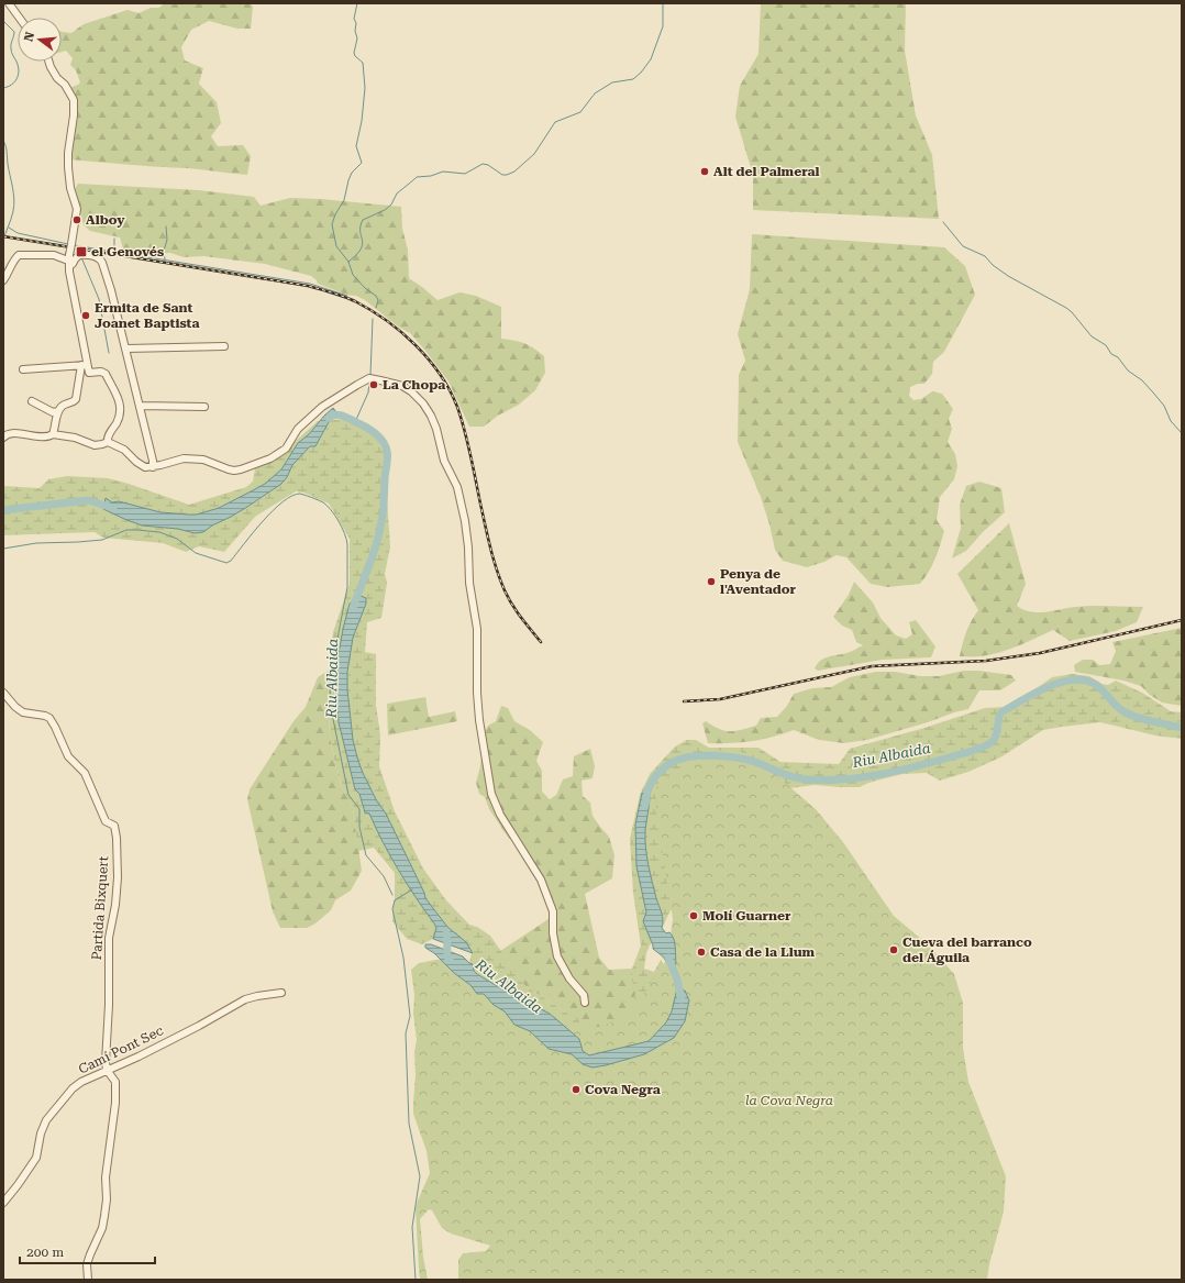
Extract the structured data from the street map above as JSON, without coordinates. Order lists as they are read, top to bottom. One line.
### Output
{"streets":{"street":["Partida Bixquert","Camí Pont Sec"]},"crossings":[["Partida Bixquert","Camí Pont Sec"]],"water":["Riu Albaida"],"parks":["la Cova Negra"],"places":{"other":["Alt del Palmeral","Alboy","Ermita de Sant Joanet Baptista","La Chopa","Penya de l'Aventador","Molí Guarner","Cueva del barranco del Águila","Casa de la Llum","Cova Negra"],"transit":["el Genovés"]},"scale_bar":"200 m","north":"left"}
